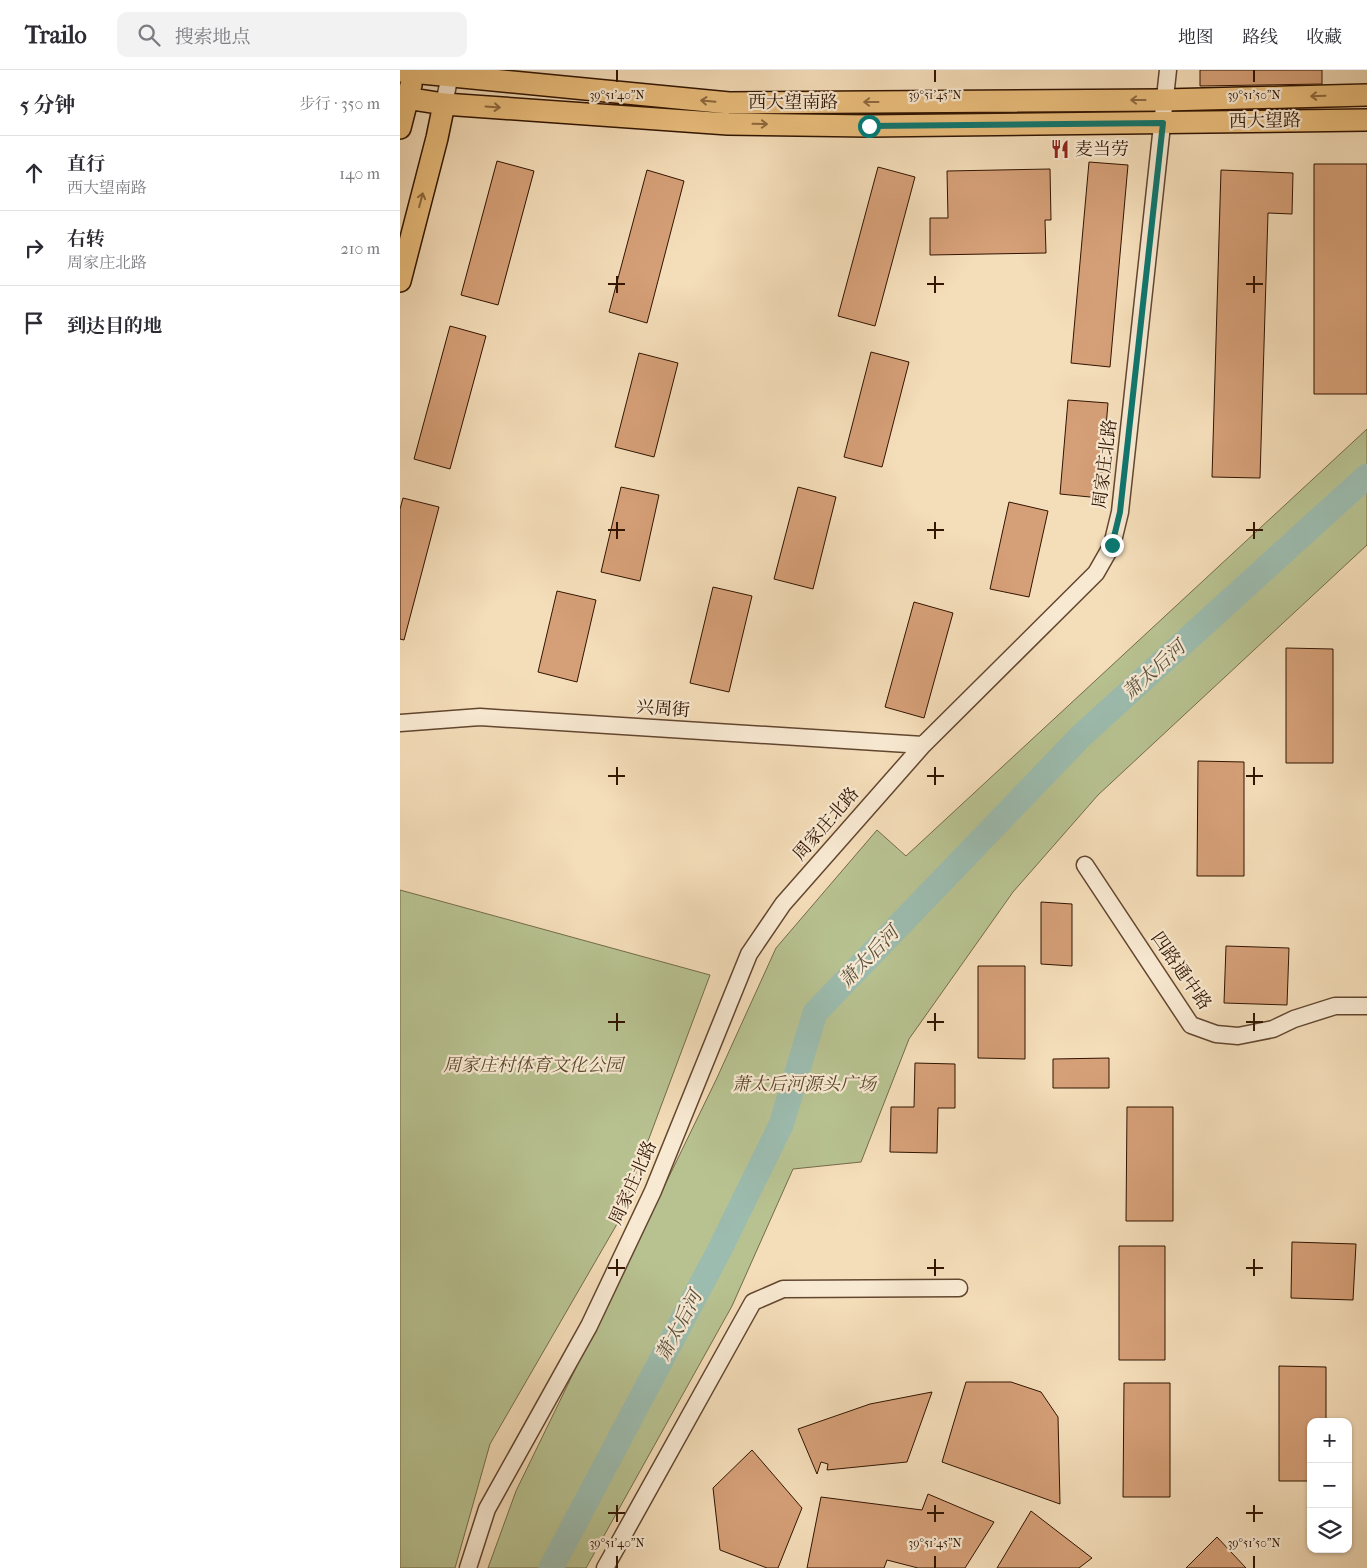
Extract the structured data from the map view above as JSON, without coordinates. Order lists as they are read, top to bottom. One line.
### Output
{"streets":{"main road":["西大望南路","西大望路"],"street":["周家庄北路","兴周街","四路通中路"]},"crossings":[["西大望南路","西大望路"],["西大望南路","周家庄北路"],["西大望路","周家庄北路"],["周家庄北路","兴周街"]],"water":["萧太后河"],"parks":["周家庄村体育文化公园","萧太后河源头广场"],"places":{"restaurant":["麦当劳"]},"page":{"header":"Trailo","search":"搜索地点","nav":["地图","路线","收藏"],"heading":["5 分钟","步行 · 350 m"],"list":[["直行","西大望南路","140 m"],["右转","周家庄北路","210 m"],"到达目的地"],"map_buttons":["+","−"]},"coordinates":["39°51'40\"N","39°51'45\"N","39°51'50\"N"]}
